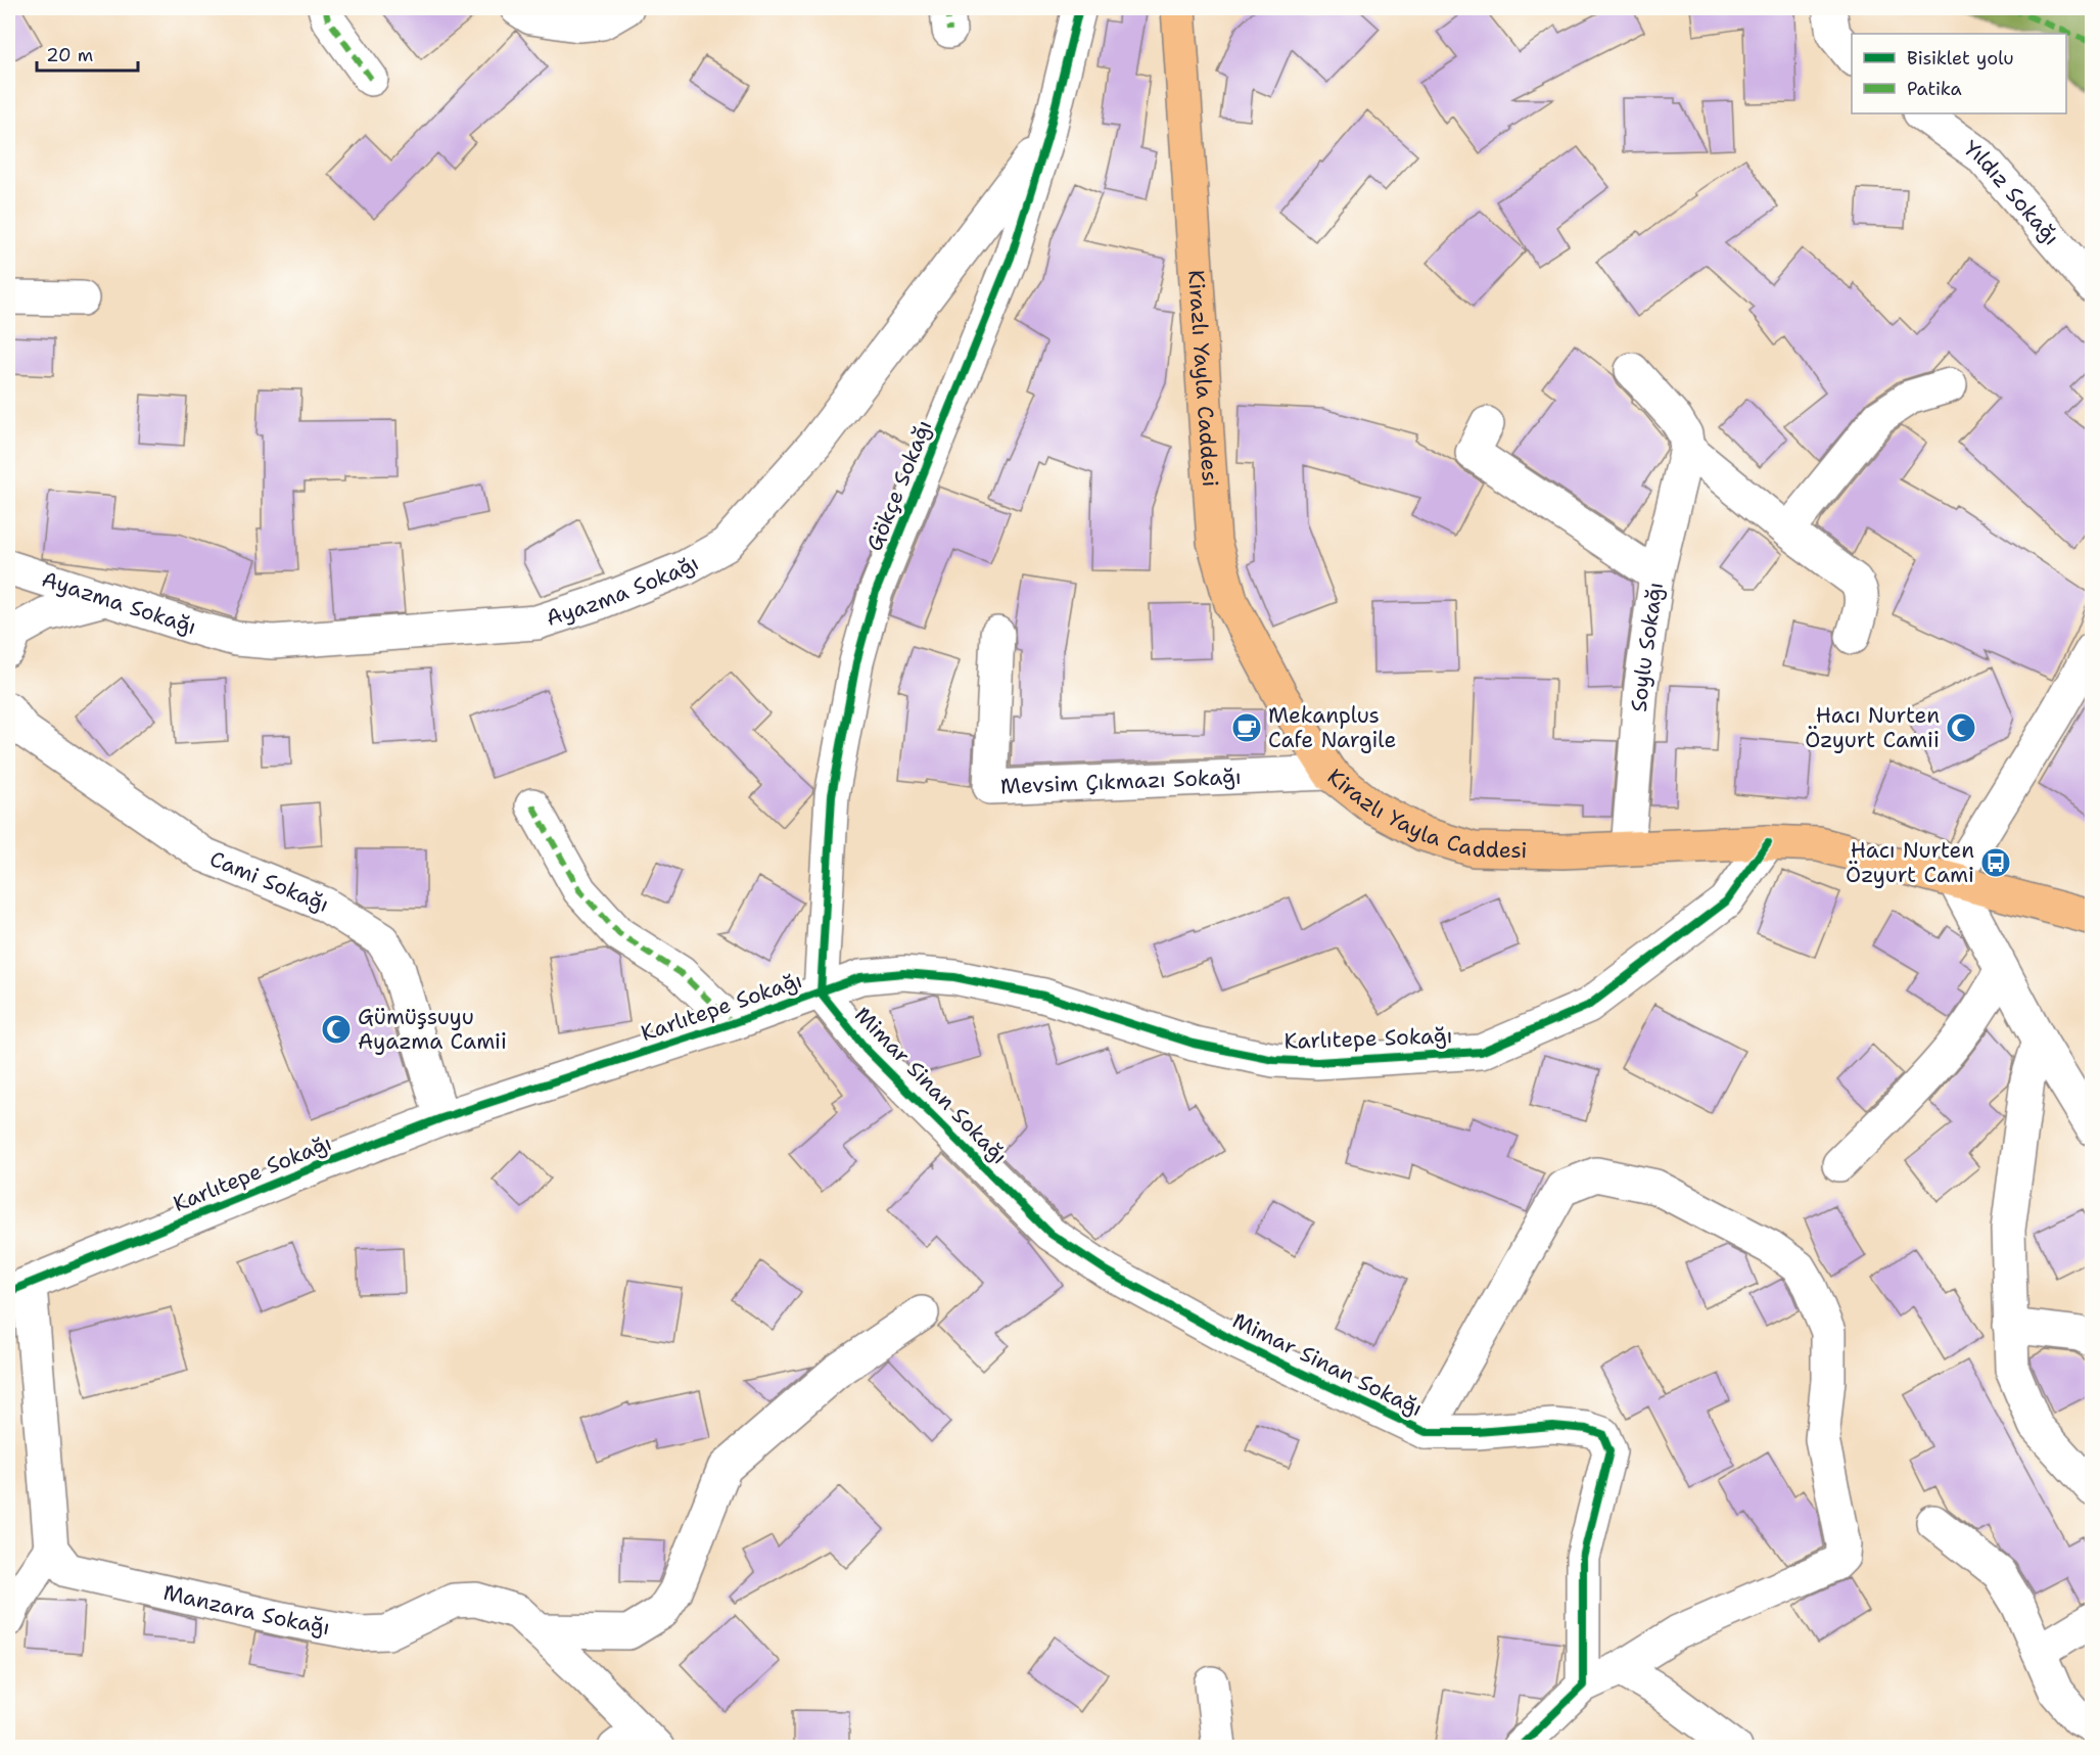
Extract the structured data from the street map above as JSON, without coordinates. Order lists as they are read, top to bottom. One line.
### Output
{"streets":{"main road":["Kirazlı Yayla Caddesi"],"street":["Yıldız Sokağı","Gökçe Sokağı","Ayazma Sokağı","Soylu Sokağı","Mevsim Çıkmazı Sokağı","Cami Sokağı","Karlıtepe Sokağı","Mimar Sinan Sokağı","Manzara Sokağı"]},"crossings":[["Kirazlı Yayla Caddesi","Soylu Sokağı"],["Kirazlı Yayla Caddesi","Mevsim Çıkmazı Sokağı"],["Kirazlı Yayla Caddesi","Karlıtepe Sokağı"],["Gökçe Sokağı","Ayazma Sokağı"],["Gökçe Sokağı","Karlıtepe Sokağı"],["Gökçe Sokağı","Mimar Sinan Sokağı"],["Cami Sokağı","Karlıtepe Sokağı"],["Karlıtepe Sokağı","Mimar Sinan Sokağı"]],"places":{"cafe":["Mekanplus Cafe Nargile"],"mosque":["Hacı Nurten Özyurt Camii","Gümüşsuyu Ayazma Camii"],"bus stop":["Hacı Nurten Özyurt Cami"]},"legend":["Bisiklet yolu","Patika"],"scale_bar":"20 m"}
